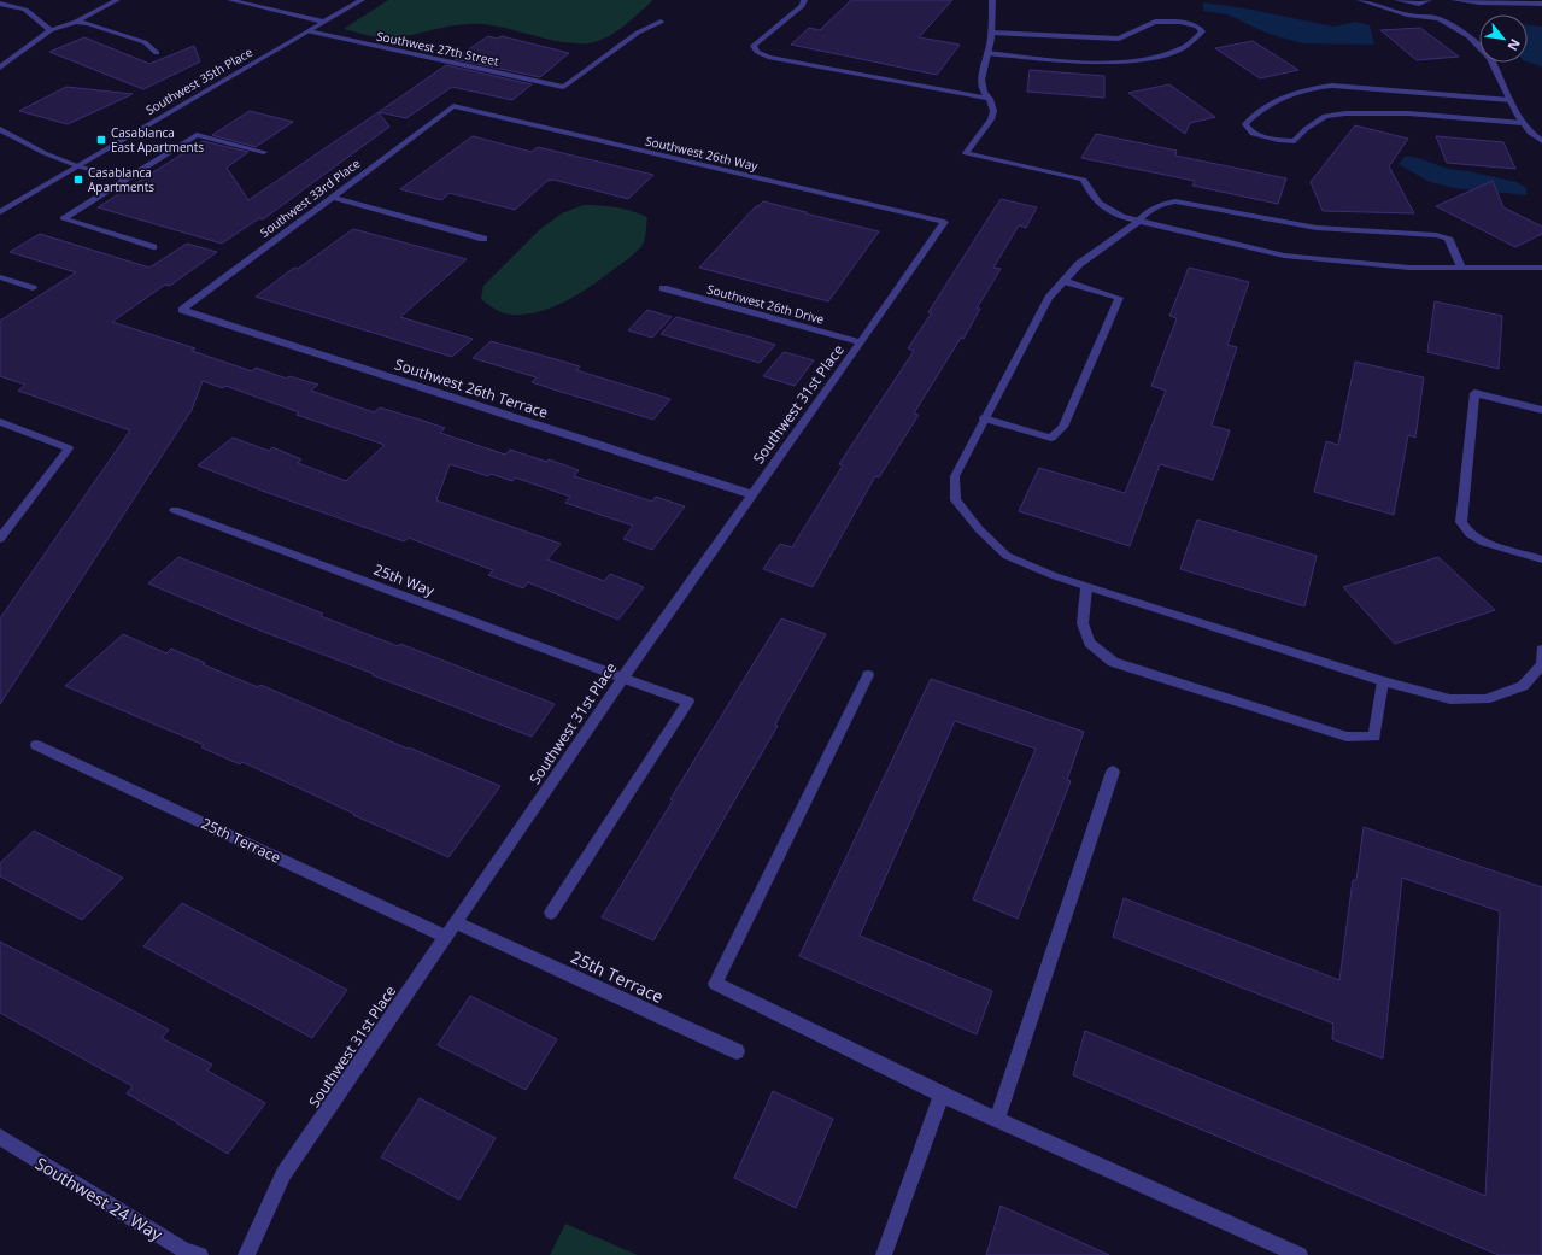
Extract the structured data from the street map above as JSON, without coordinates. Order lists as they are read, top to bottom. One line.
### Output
{"streets":{"street":["Southwest 27th Street","Southwest 35th Place","Southwest 26th Way","Southwest 33rd Place","Southwest 26th Drive","Southwest 26th Terrace","Southwest 31st Place","25th Way","25th Terrace","Southwest 24 Way"]},"crossings":[["Southwest 27th Street","Southwest 35th Place"],["Southwest 26th Way","Southwest 33rd Place"],["Southwest 26th Way","Southwest 31st Place"],["Southwest 33rd Place","Southwest 26th Terrace"],["Southwest 26th Drive","Southwest 31st Place"],["Southwest 26th Terrace","Southwest 31st Place"],["Southwest 31st Place","25th Way"],["Southwest 31st Place","25th Terrace"]],"places":{"transit":["Casablanca East Apartments","Casablanca Apartments"]},"north":"bottom right"}
